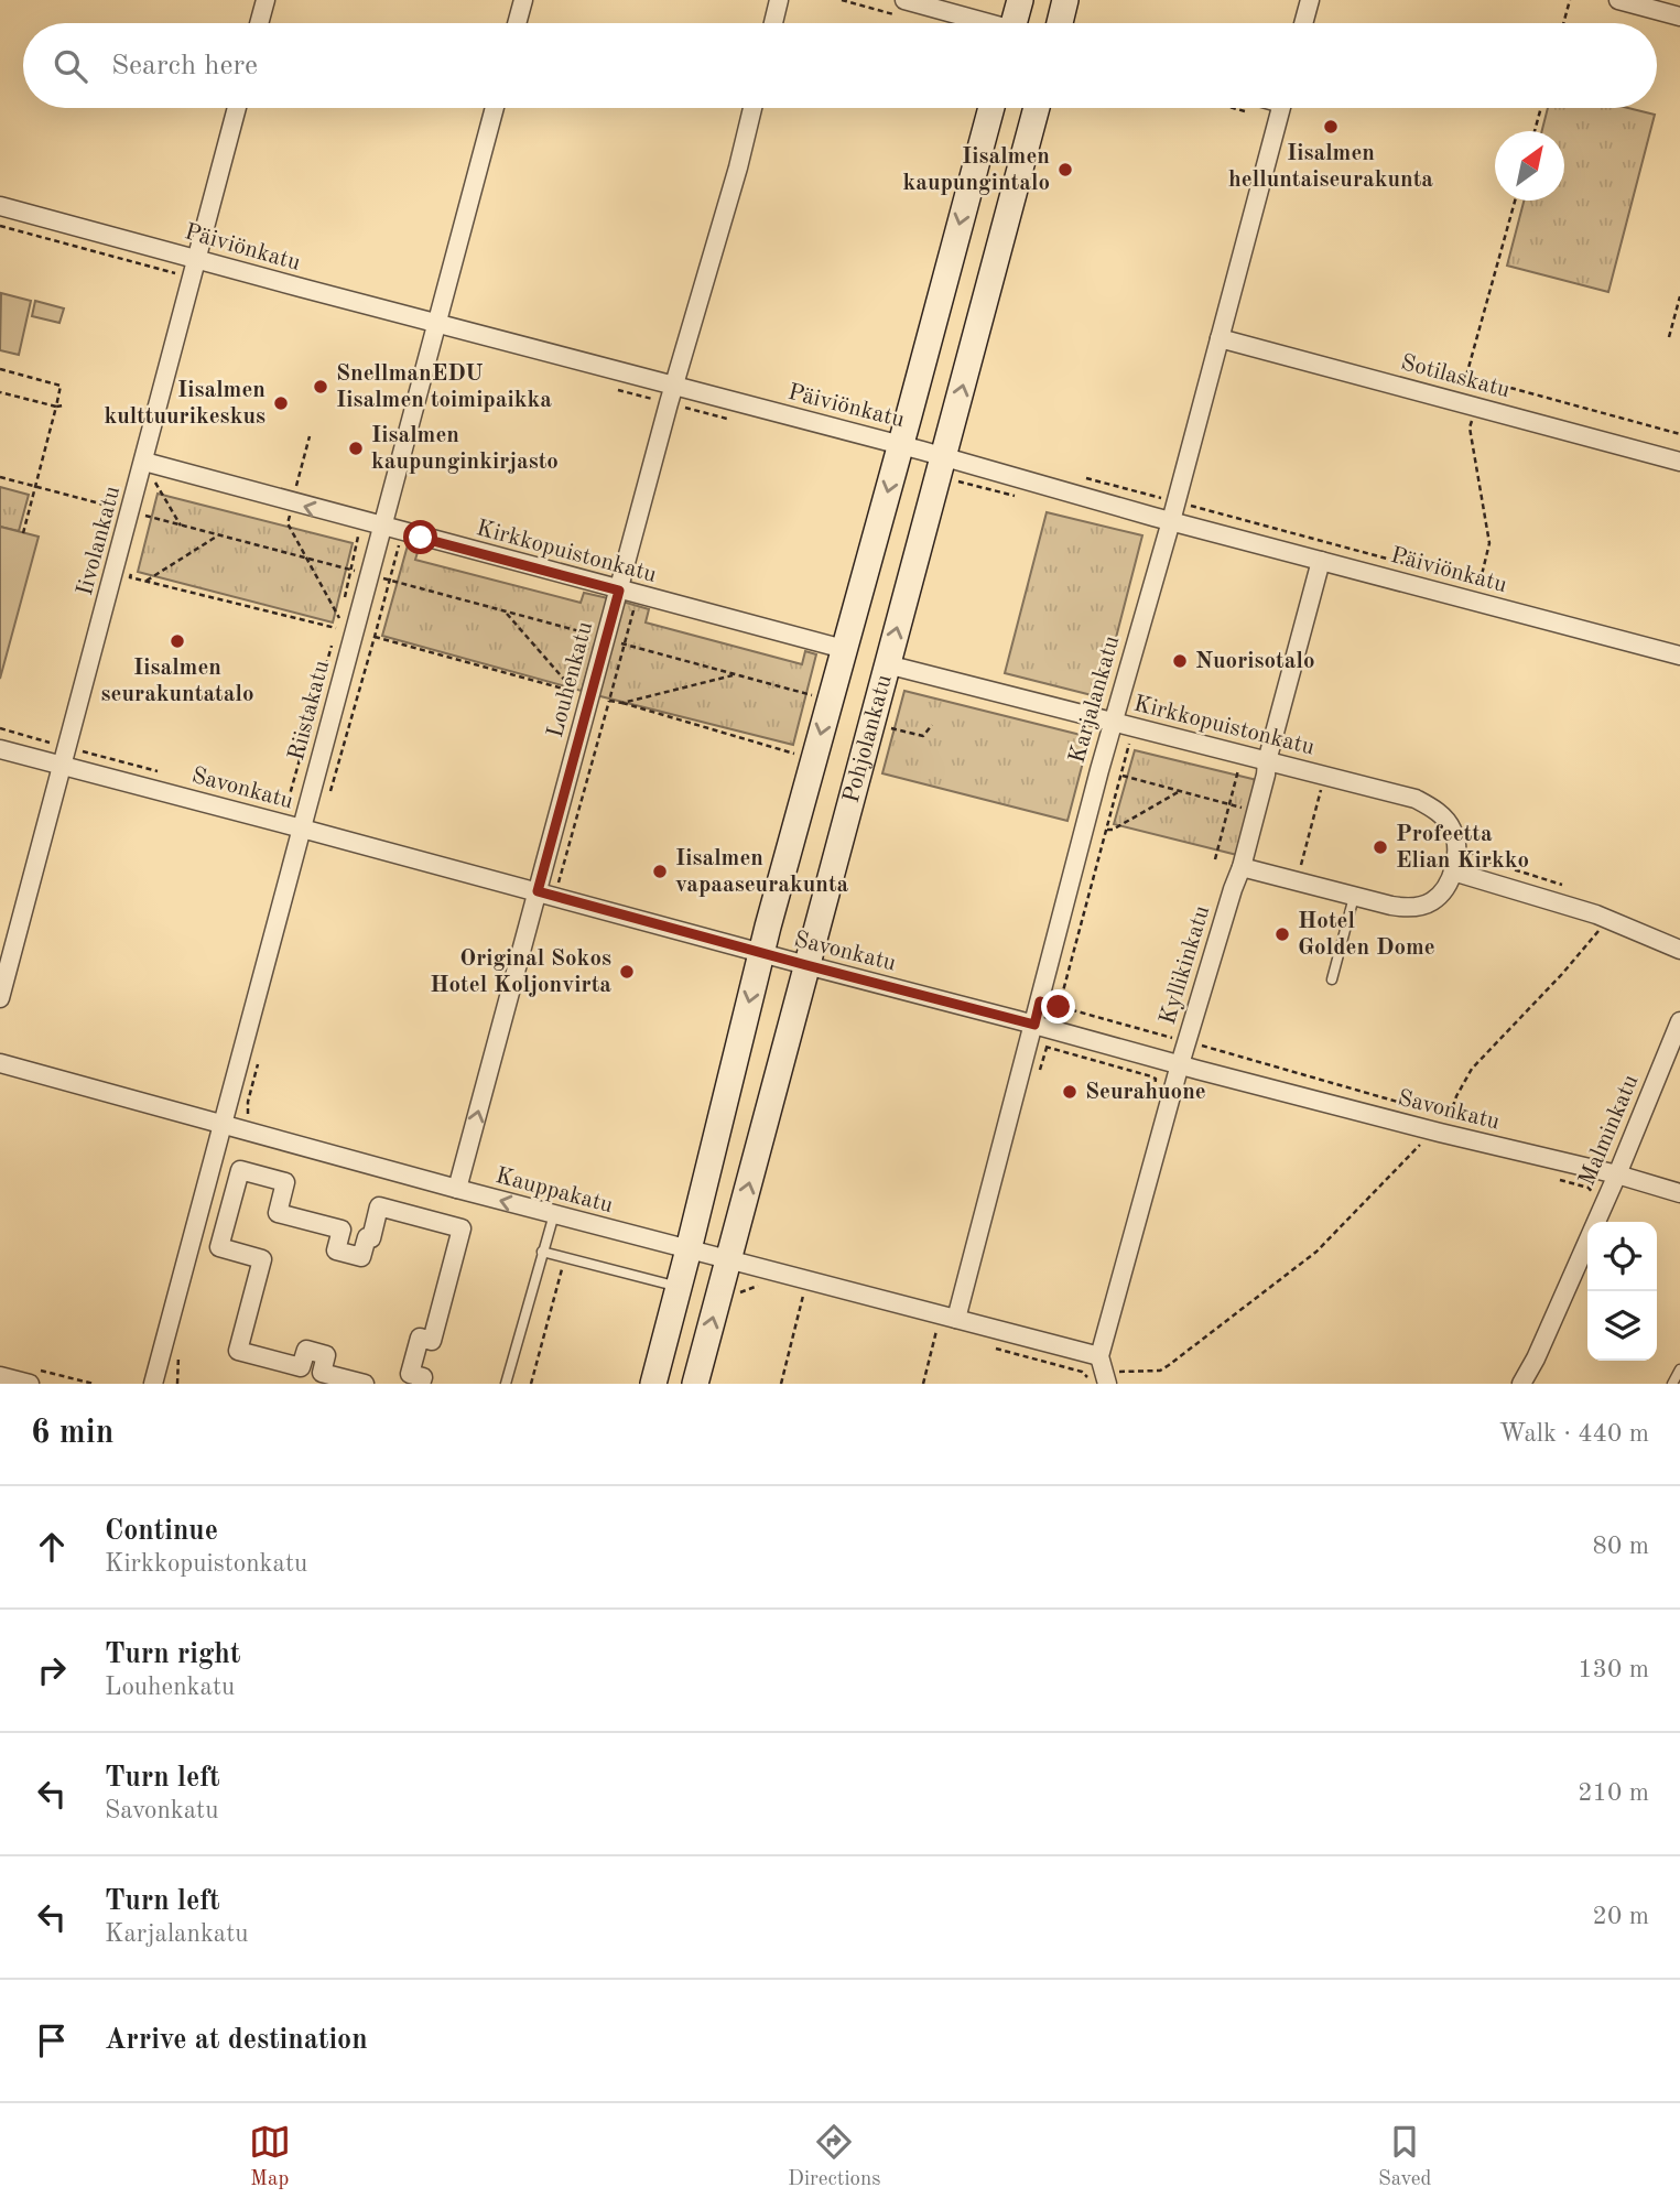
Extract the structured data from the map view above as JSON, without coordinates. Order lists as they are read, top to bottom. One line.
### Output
{"streets":{"main road":["Pohjolankatu"],"street":["Päiviönkatu","Sotilaskatu","Iivolankatu","Kirkkopuistonkatu","Louhenkatu","Karjalankatu","Riistakatu","Savonkatu","Kyllikinkatu","Malminkatu","Kauppakatu"]},"crossings":[["Päiviönkatu","Iivolankatu"],["Päiviönkatu","Louhenkatu"],["Päiviönkatu","Karjalankatu"],["Päiviönkatu","Riistakatu"],["Päiviönkatu","Pohjolankatu"],["Päiviönkatu","Kyllikinkatu"],["Sotilaskatu","Karjalankatu"],["Iivolankatu","Kirkkopuistonkatu"],["Iivolankatu","Savonkatu"],["Kirkkopuistonkatu","Louhenkatu"],["Kirkkopuistonkatu","Karjalankatu"],["Kirkkopuistonkatu","Riistakatu"],["Kirkkopuistonkatu","Pohjolankatu"],["Kirkkopuistonkatu","Kyllikinkatu"],["Louhenkatu","Savonkatu"],["Louhenkatu","Kauppakatu"],["Karjalankatu","Savonkatu"],["Karjalankatu","Kauppakatu"],["Riistakatu","Savonkatu"],["Riistakatu","Kauppakatu"],["Pohjolankatu","Savonkatu"],["Pohjolankatu","Kauppakatu"],["Savonkatu","Kyllikinkatu"],["Savonkatu","Malminkatu"],["Kyllikinkatu","Kauppakatu"]],"places":["Iisalmen helluntaiseurakunta","Iisalmen kaupungintalo","SnellmanEDU Iisalmen toimipaikka","Iisalmen kulttuurikeskus","Iisalmen kaupunginkirjasto","Iisalmen seurakuntatalo","Nuorisotalo","Profeetta Elian Kirkko","Iisalmen vapaaseurakunta","Hotel Golden Dome","Original Sokos Hotel Koljonvirta","Seurahuone"],"north":"top right","page":{"search":"Search here","heading":["6 min","Walk · 440 m"],"list":[["Continue","Kirkkopuistonkatu","80 m"],["Turn right","Louhenkatu","130 m"],["Turn left","Savonkatu","210 m"],["Turn left","Karjalankatu","20 m"],"Arrive at destination"],"nav":["Map","Directions","Saved"]}}
